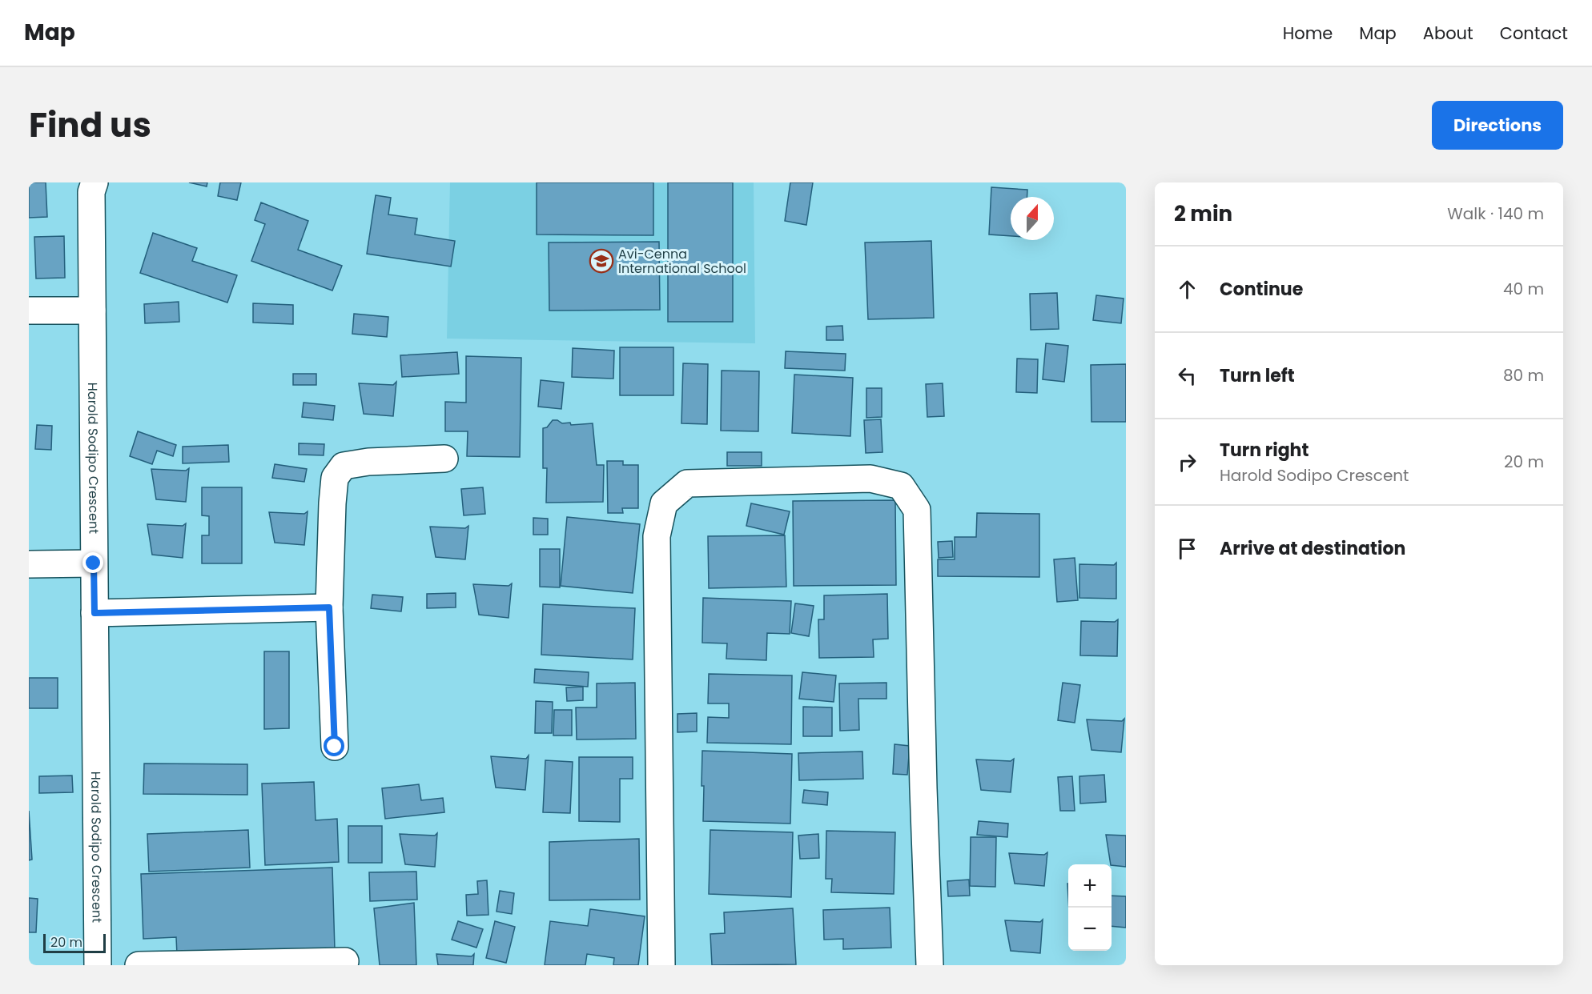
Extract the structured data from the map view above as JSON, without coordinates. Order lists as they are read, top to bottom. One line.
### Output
{"streets":{"street":["Harold Sodipo Crescent"]},"places":{"school or university":["Avi-Cenna International School"]},"scale_bar":"20 m","north":"top","page":{"header":"Map","nav":["Home","Map","About","Contact"],"title":"Find us","buttons":"Directions","heading":["2 min","Walk · 140 m"],"list":[["Continue","40 m"],["Turn left","80 m"],["Turn right","Harold Sodipo Crescent","20 m"],"Arrive at destination"],"map_buttons":["+","−"],"scale":"20 m"}}
